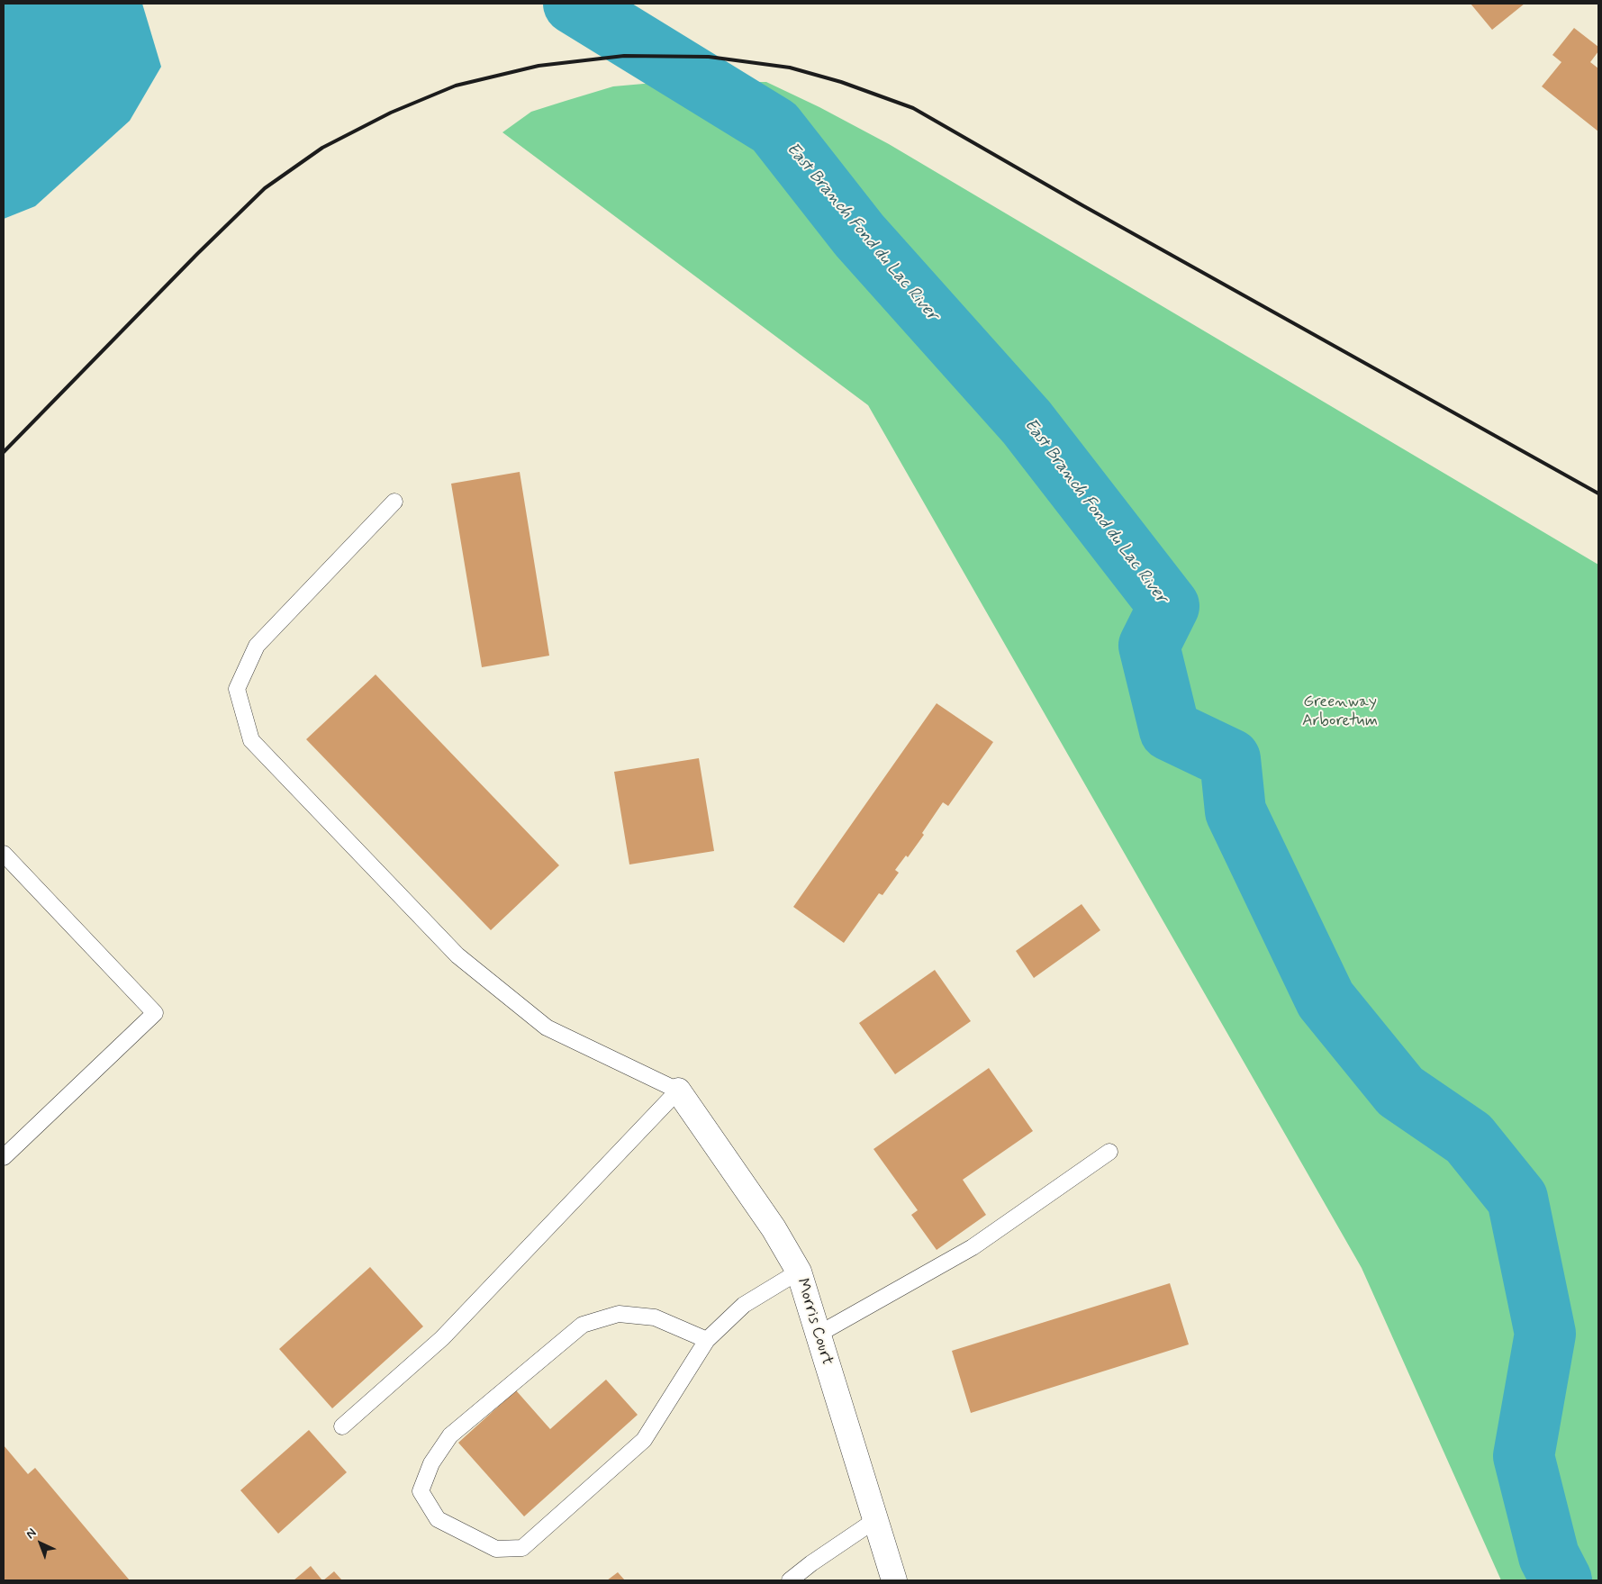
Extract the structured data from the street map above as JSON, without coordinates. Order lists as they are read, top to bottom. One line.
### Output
{"streets":{"street":["Morris Court"]},"water":["East Branch Fond du Lac River"],"parks":["Greenway Arboretum"],"north":"top left"}
